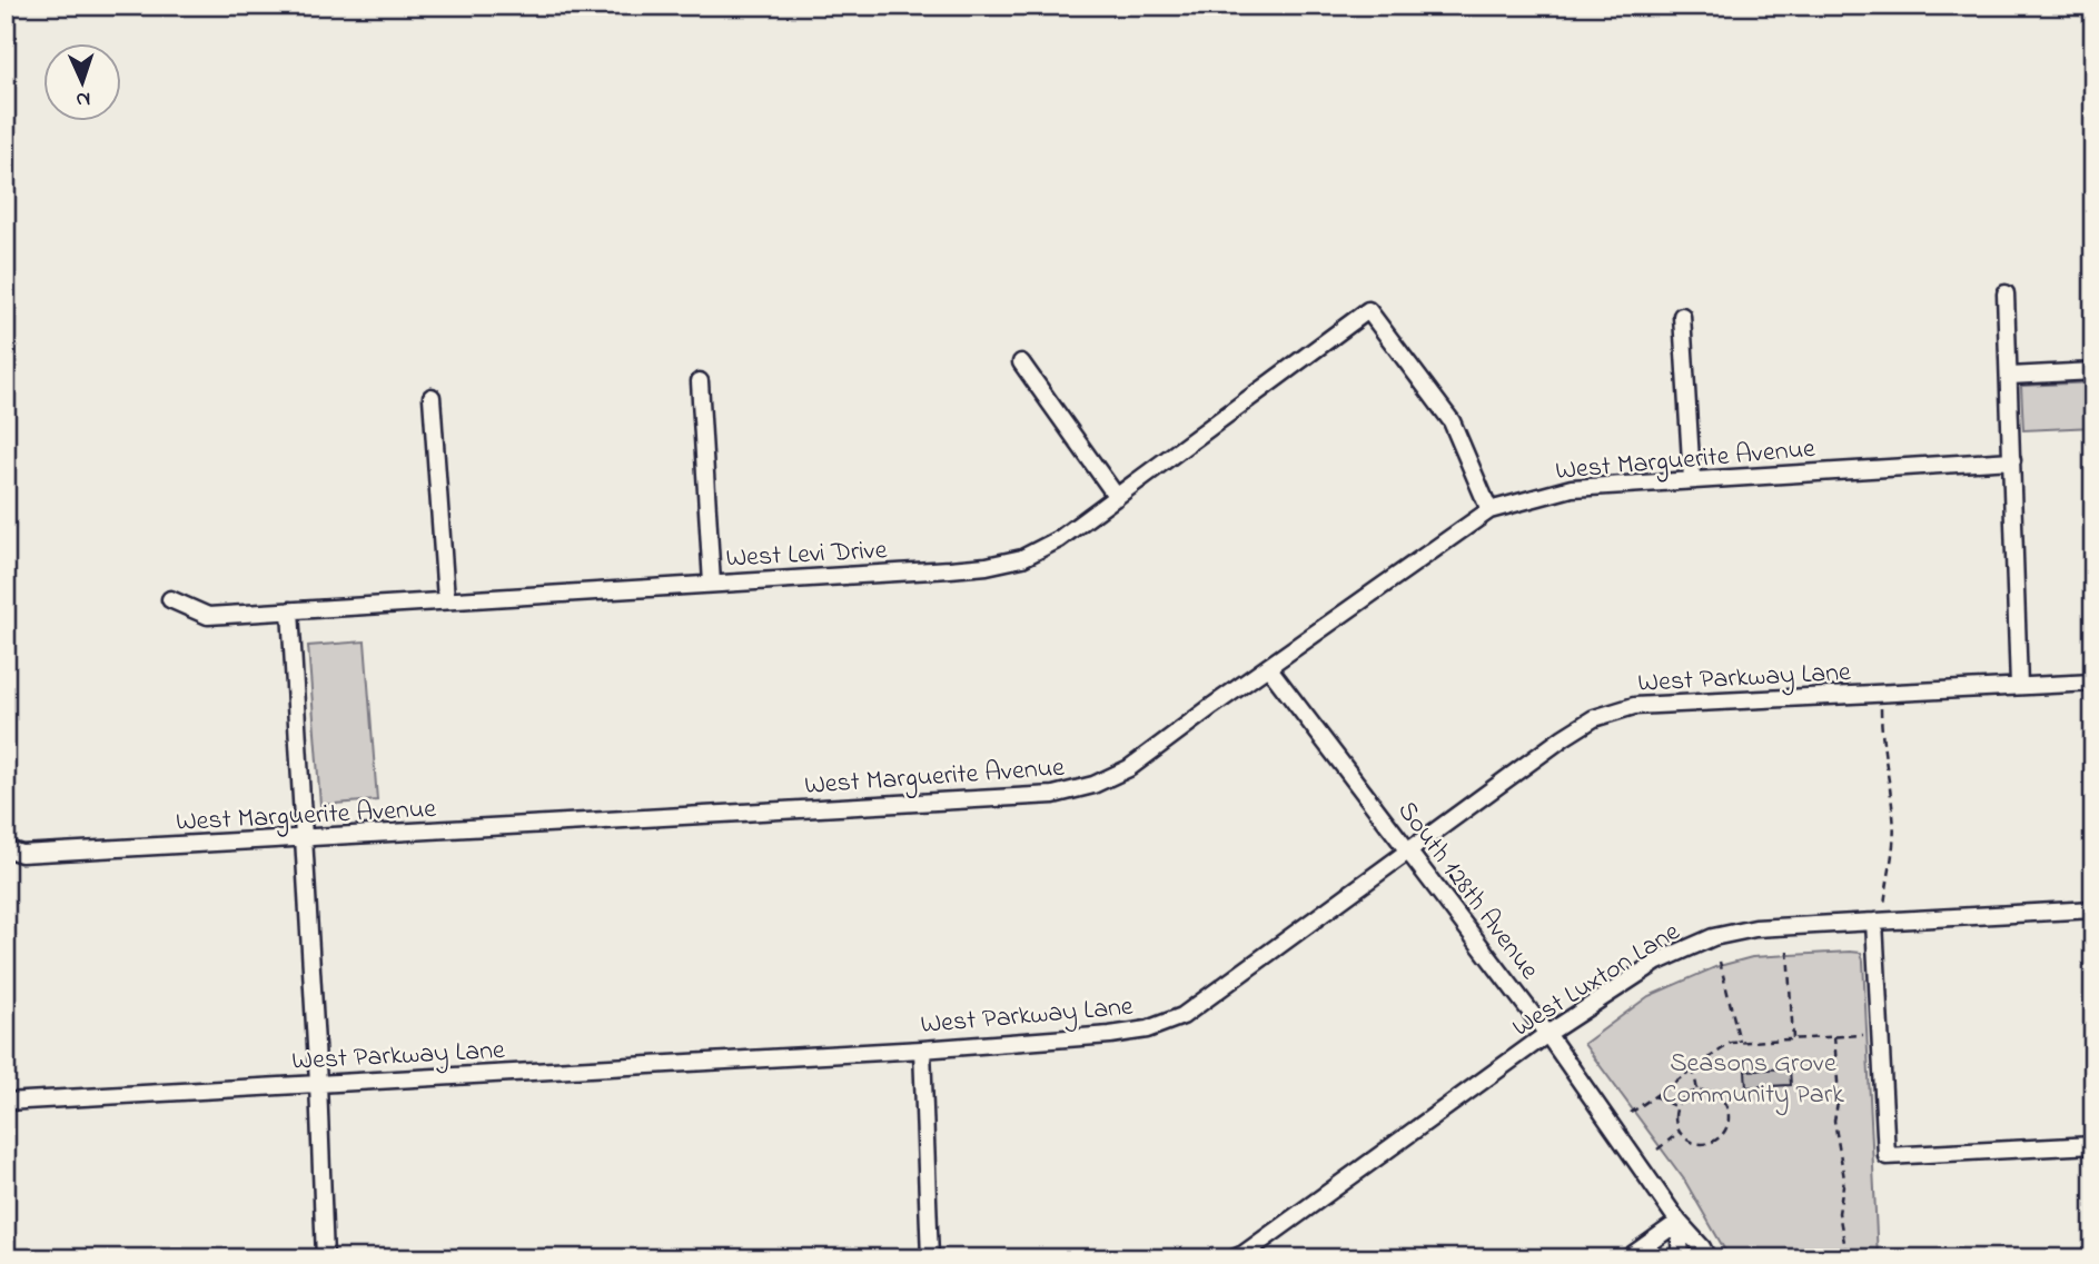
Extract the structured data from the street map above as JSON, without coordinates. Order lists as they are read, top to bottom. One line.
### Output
{"streets":{"street":["West Marguerite Avenue","West Levi Drive","West Parkway Lane","South 128th Avenue","West Luxton Lane"]},"crossings":[["West Marguerite Avenue","West Levi Drive"],["West Marguerite Avenue","South 128th Avenue"],["West Parkway Lane","South 128th Avenue"],["South 128th Avenue","West Luxton Lane"]],"parks":["Seasons Grove Community Park"],"north":"bottom"}
